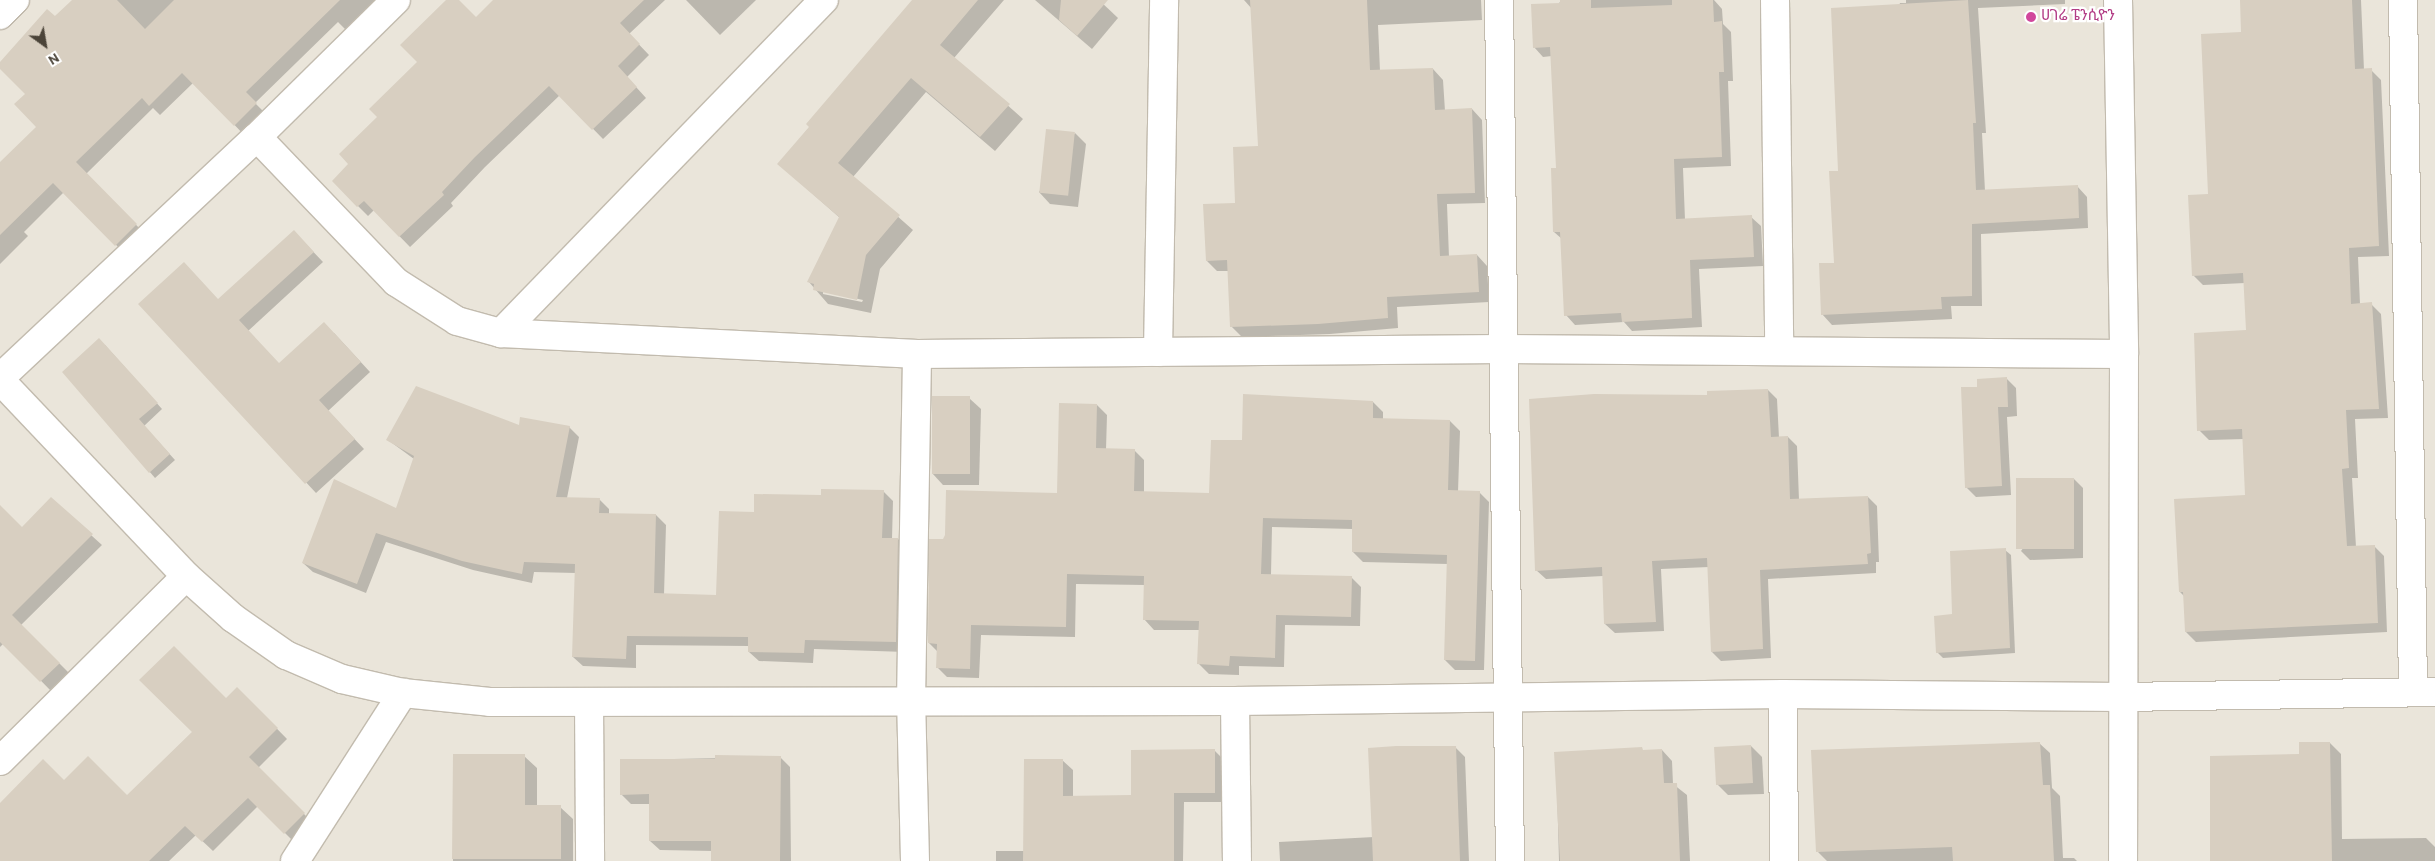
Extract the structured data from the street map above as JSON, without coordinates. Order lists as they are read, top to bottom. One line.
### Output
{"places":["ሀገሬ ፔንሲዮን"],"north":"bottom right"}
